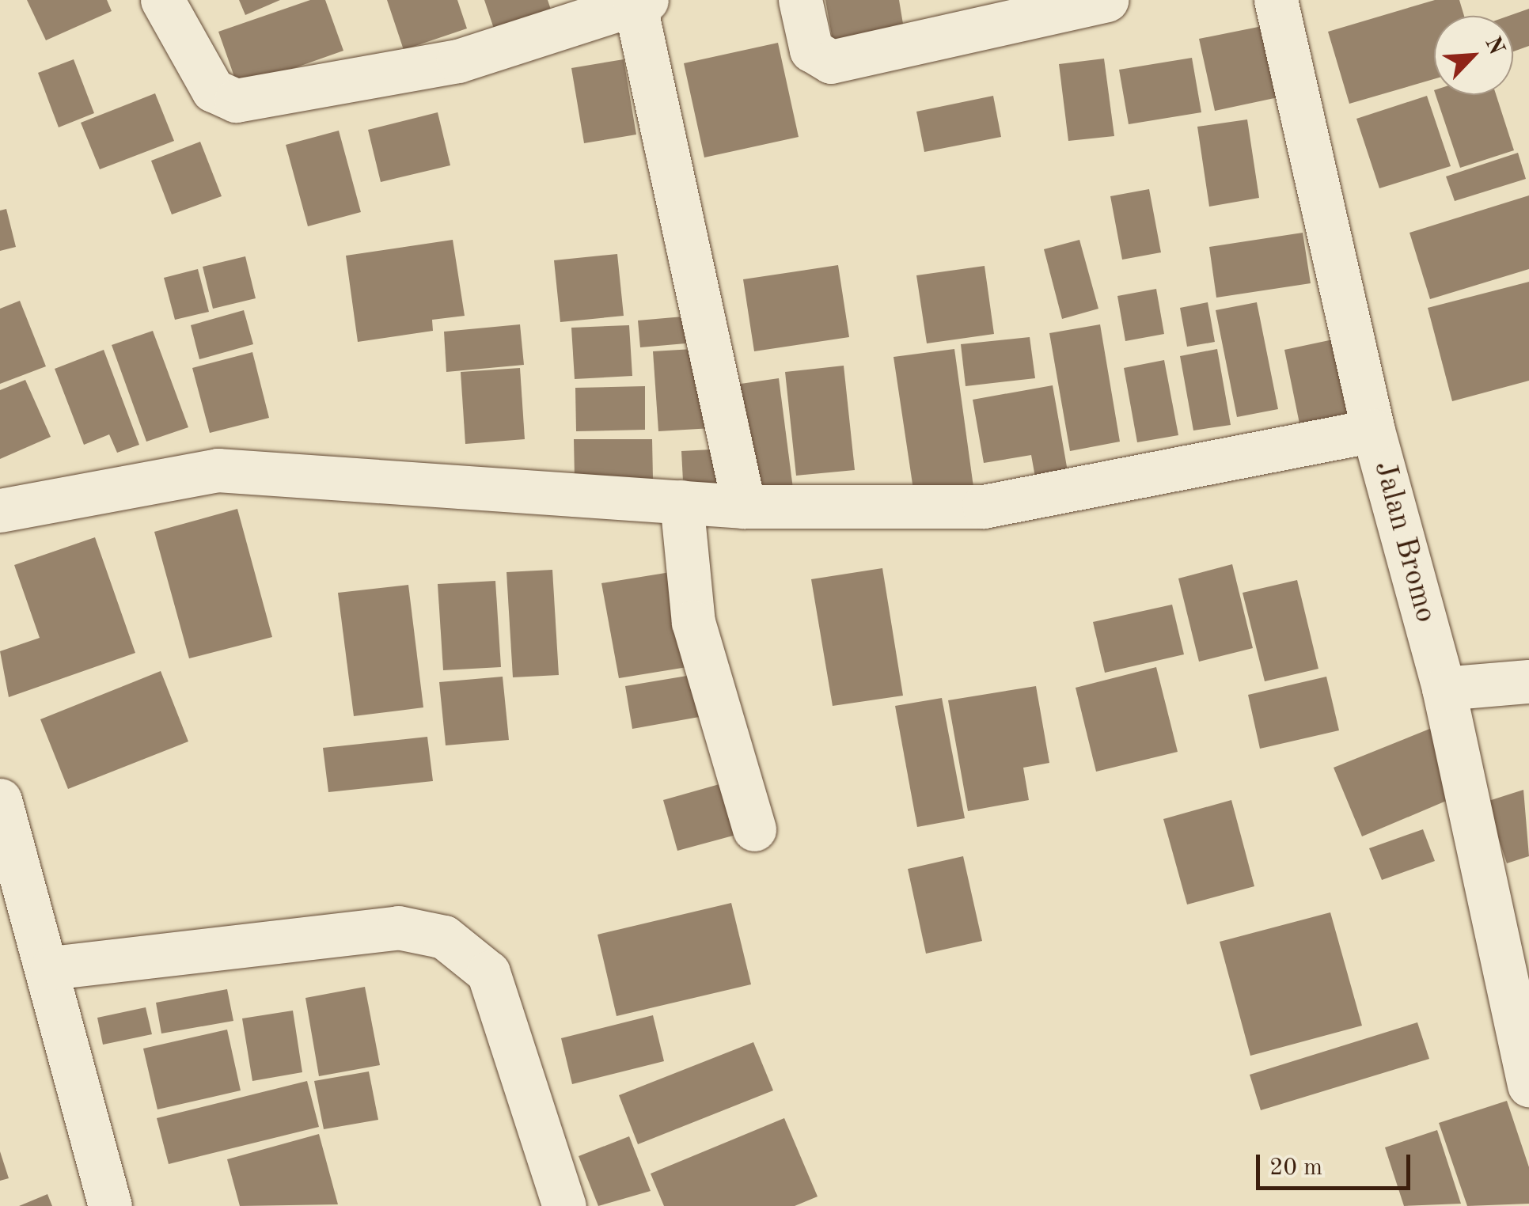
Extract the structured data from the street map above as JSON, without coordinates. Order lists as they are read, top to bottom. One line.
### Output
{"streets":{"street":["Jalan Bromo"]},"scale_bar":"20 m","north":"top right"}
